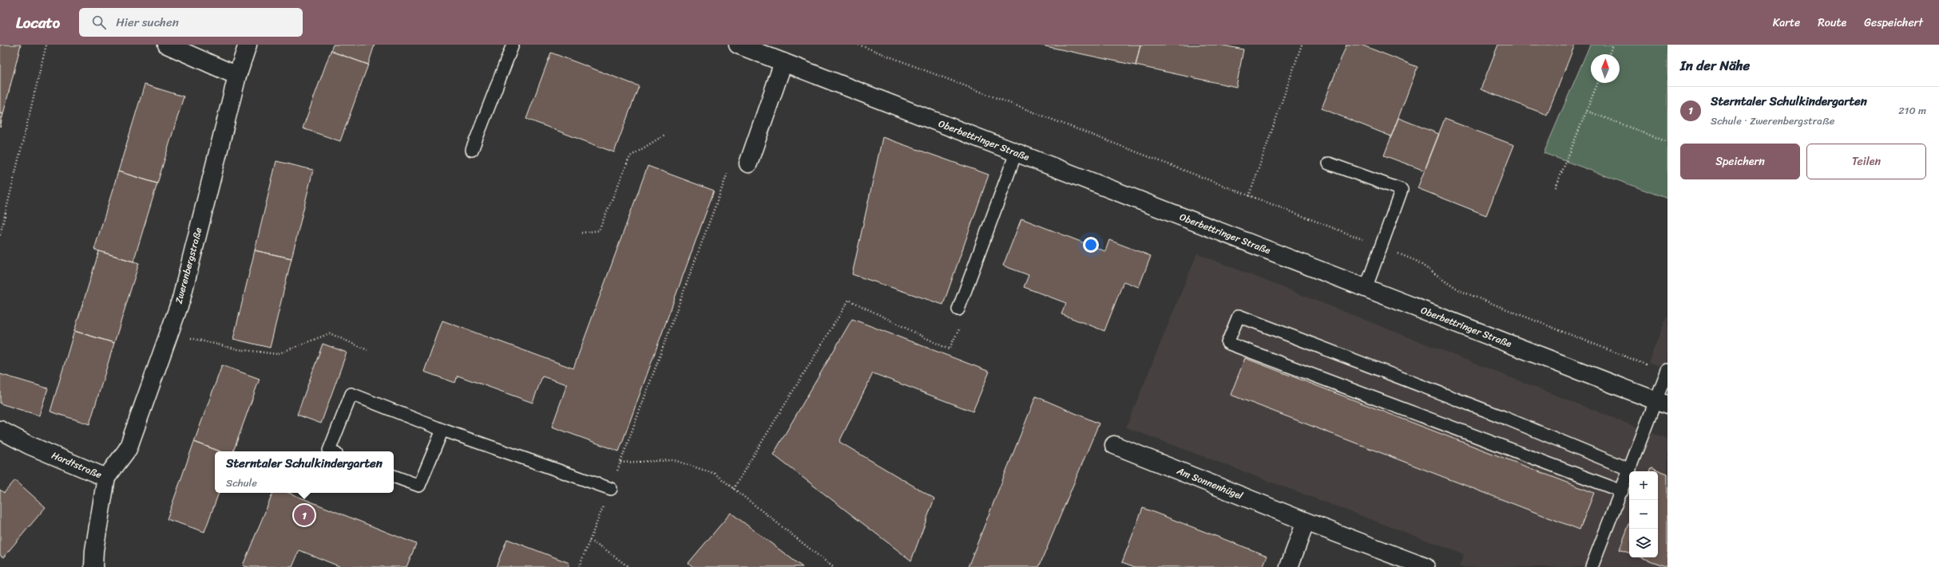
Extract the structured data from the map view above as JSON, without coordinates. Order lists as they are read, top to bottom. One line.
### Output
{"streets":{"street":["Oberbettringer Straße","Zwerenbergstraße","Hardtstraße","Am Sonnenhügel"]},"crossings":[["Zwerenbergstraße","Hardtstraße"]],"north":"top","page":{"header":"Locato","search":"Hier suchen","nav":["Karte","Route","Gespeichert"],"heading":"In der Nähe","list":[{"mark":"1","name":"Sterntaler Schulkindergarten","note":"Schule · Zwerenbergstraße","value":"210 m"}],"buttons":["Speichern","Teilen"],"popup":["Sterntaler Schulkindergarten","Schule"],"map_buttons":["+","−"],"pins":"1"}}
